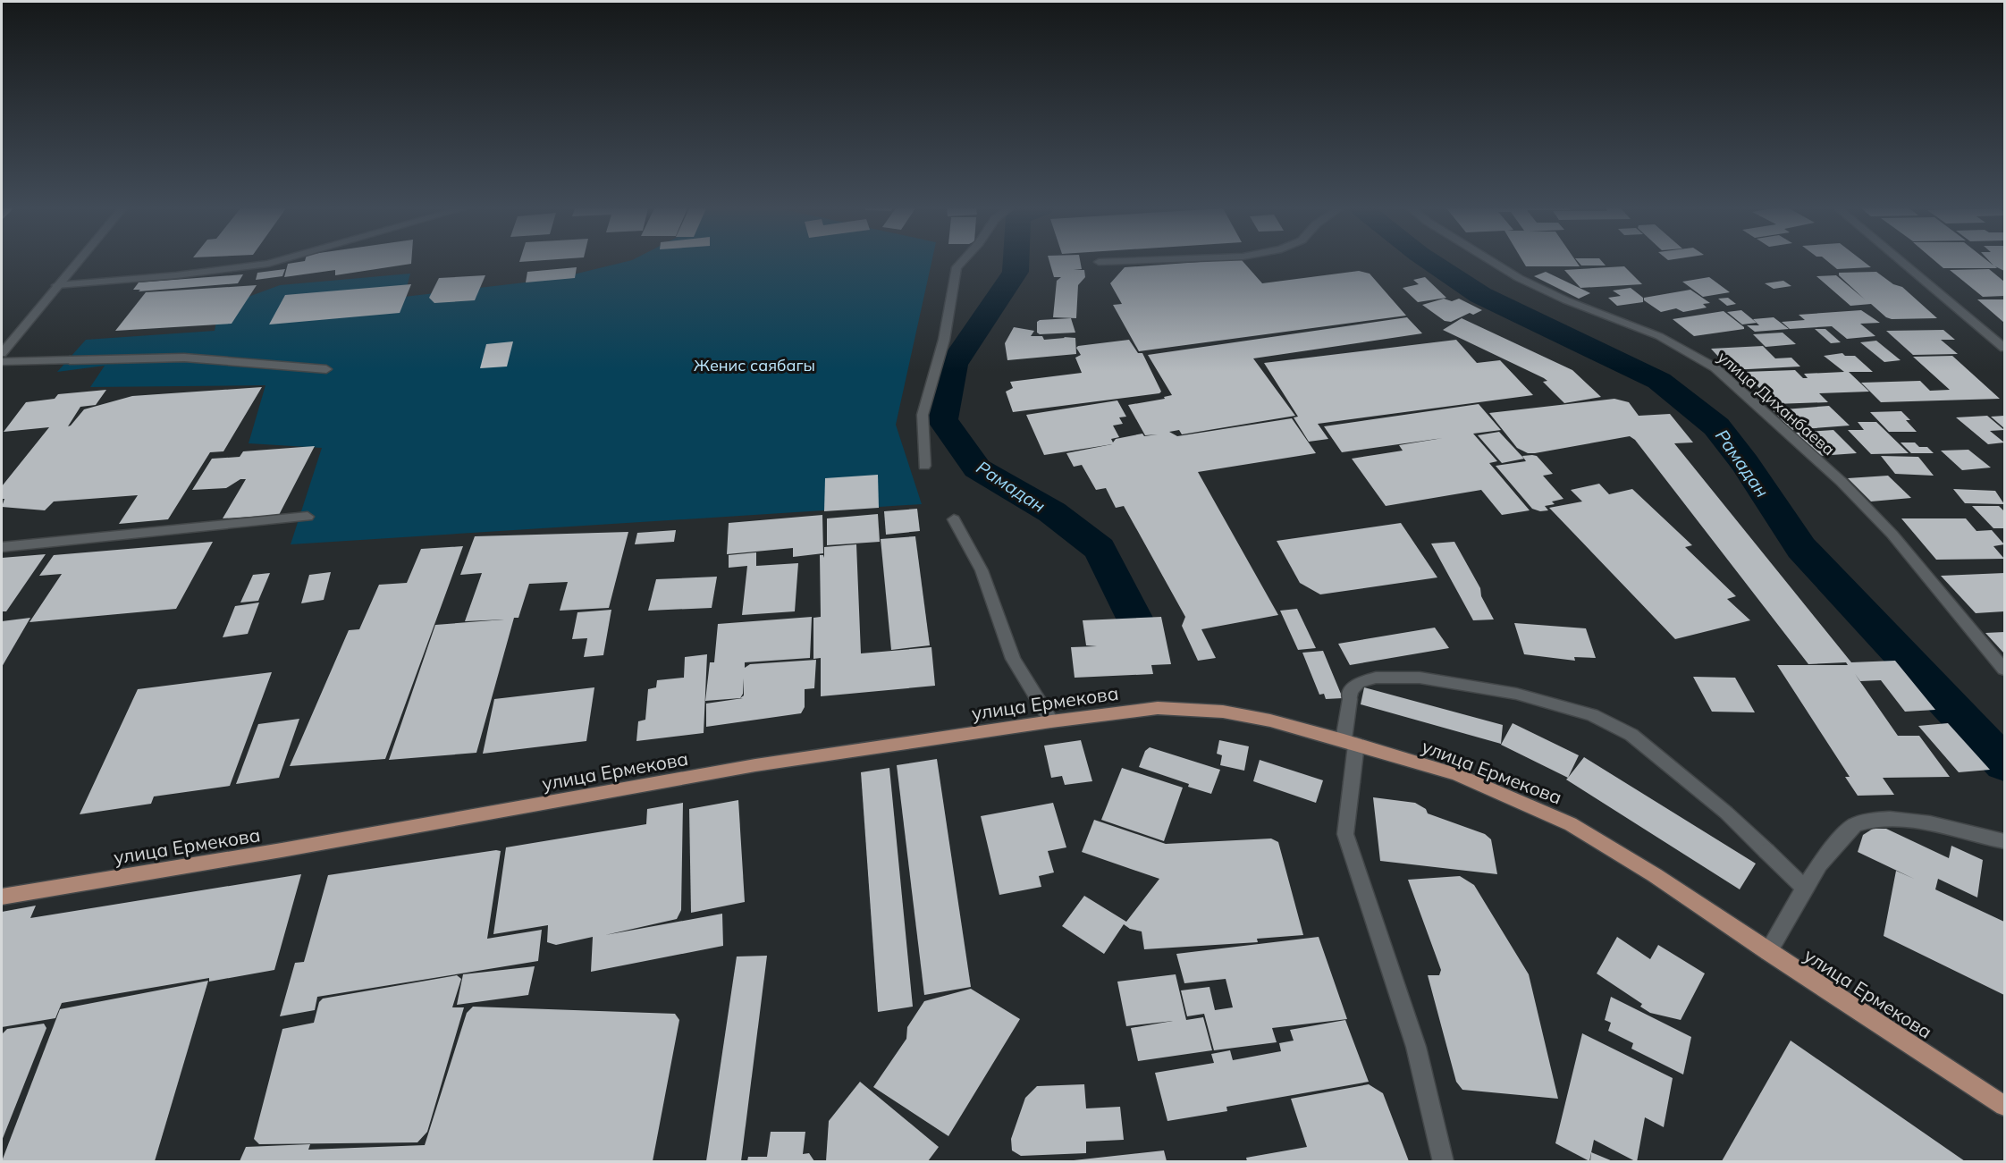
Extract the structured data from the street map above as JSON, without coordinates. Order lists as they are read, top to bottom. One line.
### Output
{"streets":{"main road":["улица Ермекова"],"street":["улица Диханбаева"]},"water":["Рамадан"],"parks":["Женис саябагы"]}
